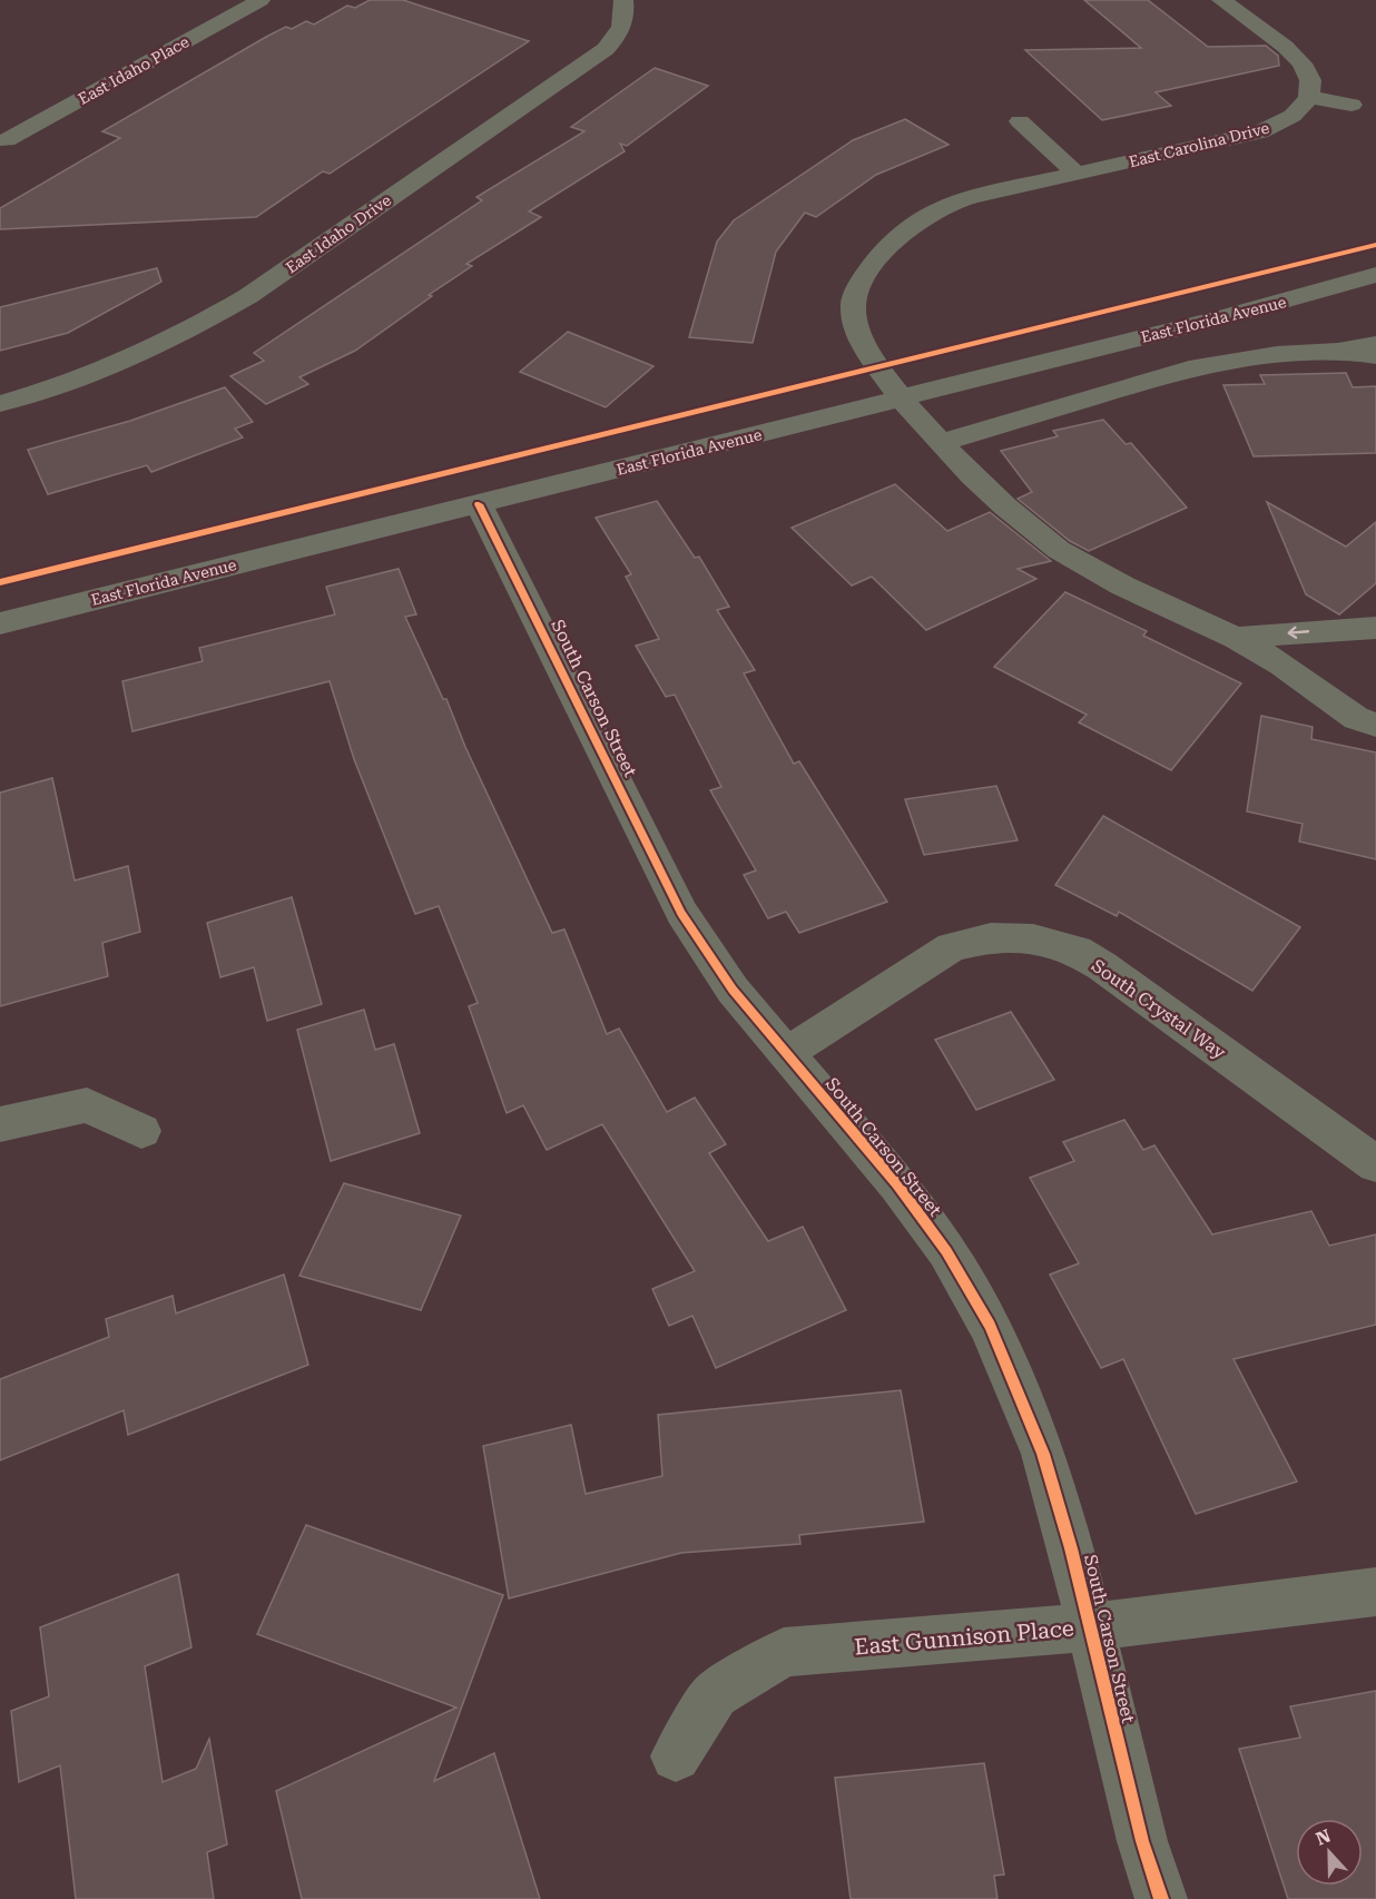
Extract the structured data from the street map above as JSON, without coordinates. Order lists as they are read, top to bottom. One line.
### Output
{"streets":{"street":["East Idaho Place","East Carolina Drive","East Idaho Drive","East Florida Avenue","South Carson Street","South Crystal Way","East Gunnison Place"]},"crossings":[["East Carolina Drive","East Florida Avenue"],["East Florida Avenue","South Carson Street"],["South Carson Street","South Crystal Way"],["South Carson Street","East Gunnison Place"]],"north":"top"}
